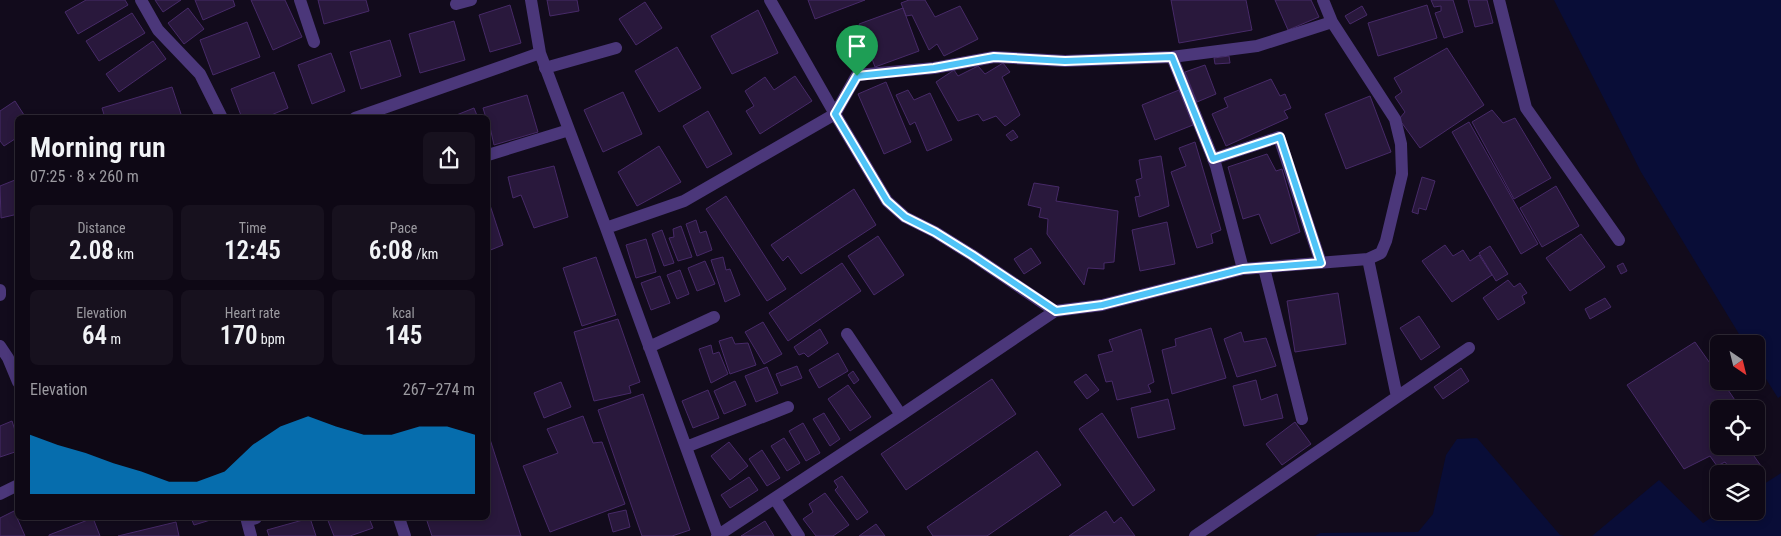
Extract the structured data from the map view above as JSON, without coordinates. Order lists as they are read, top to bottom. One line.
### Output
{"north":"bottom right","page":{"heading":["Morning run","07:25 · 8 × 260 m"],"stats":[["Distance","2.08 km"],["Time","12:45"],["Pace","6:08 /km"],["Elevation","64 m"],["Heart rate","170 bpm"],["kcal","145"]],"chart":["Elevation","267–274 m"]}}
